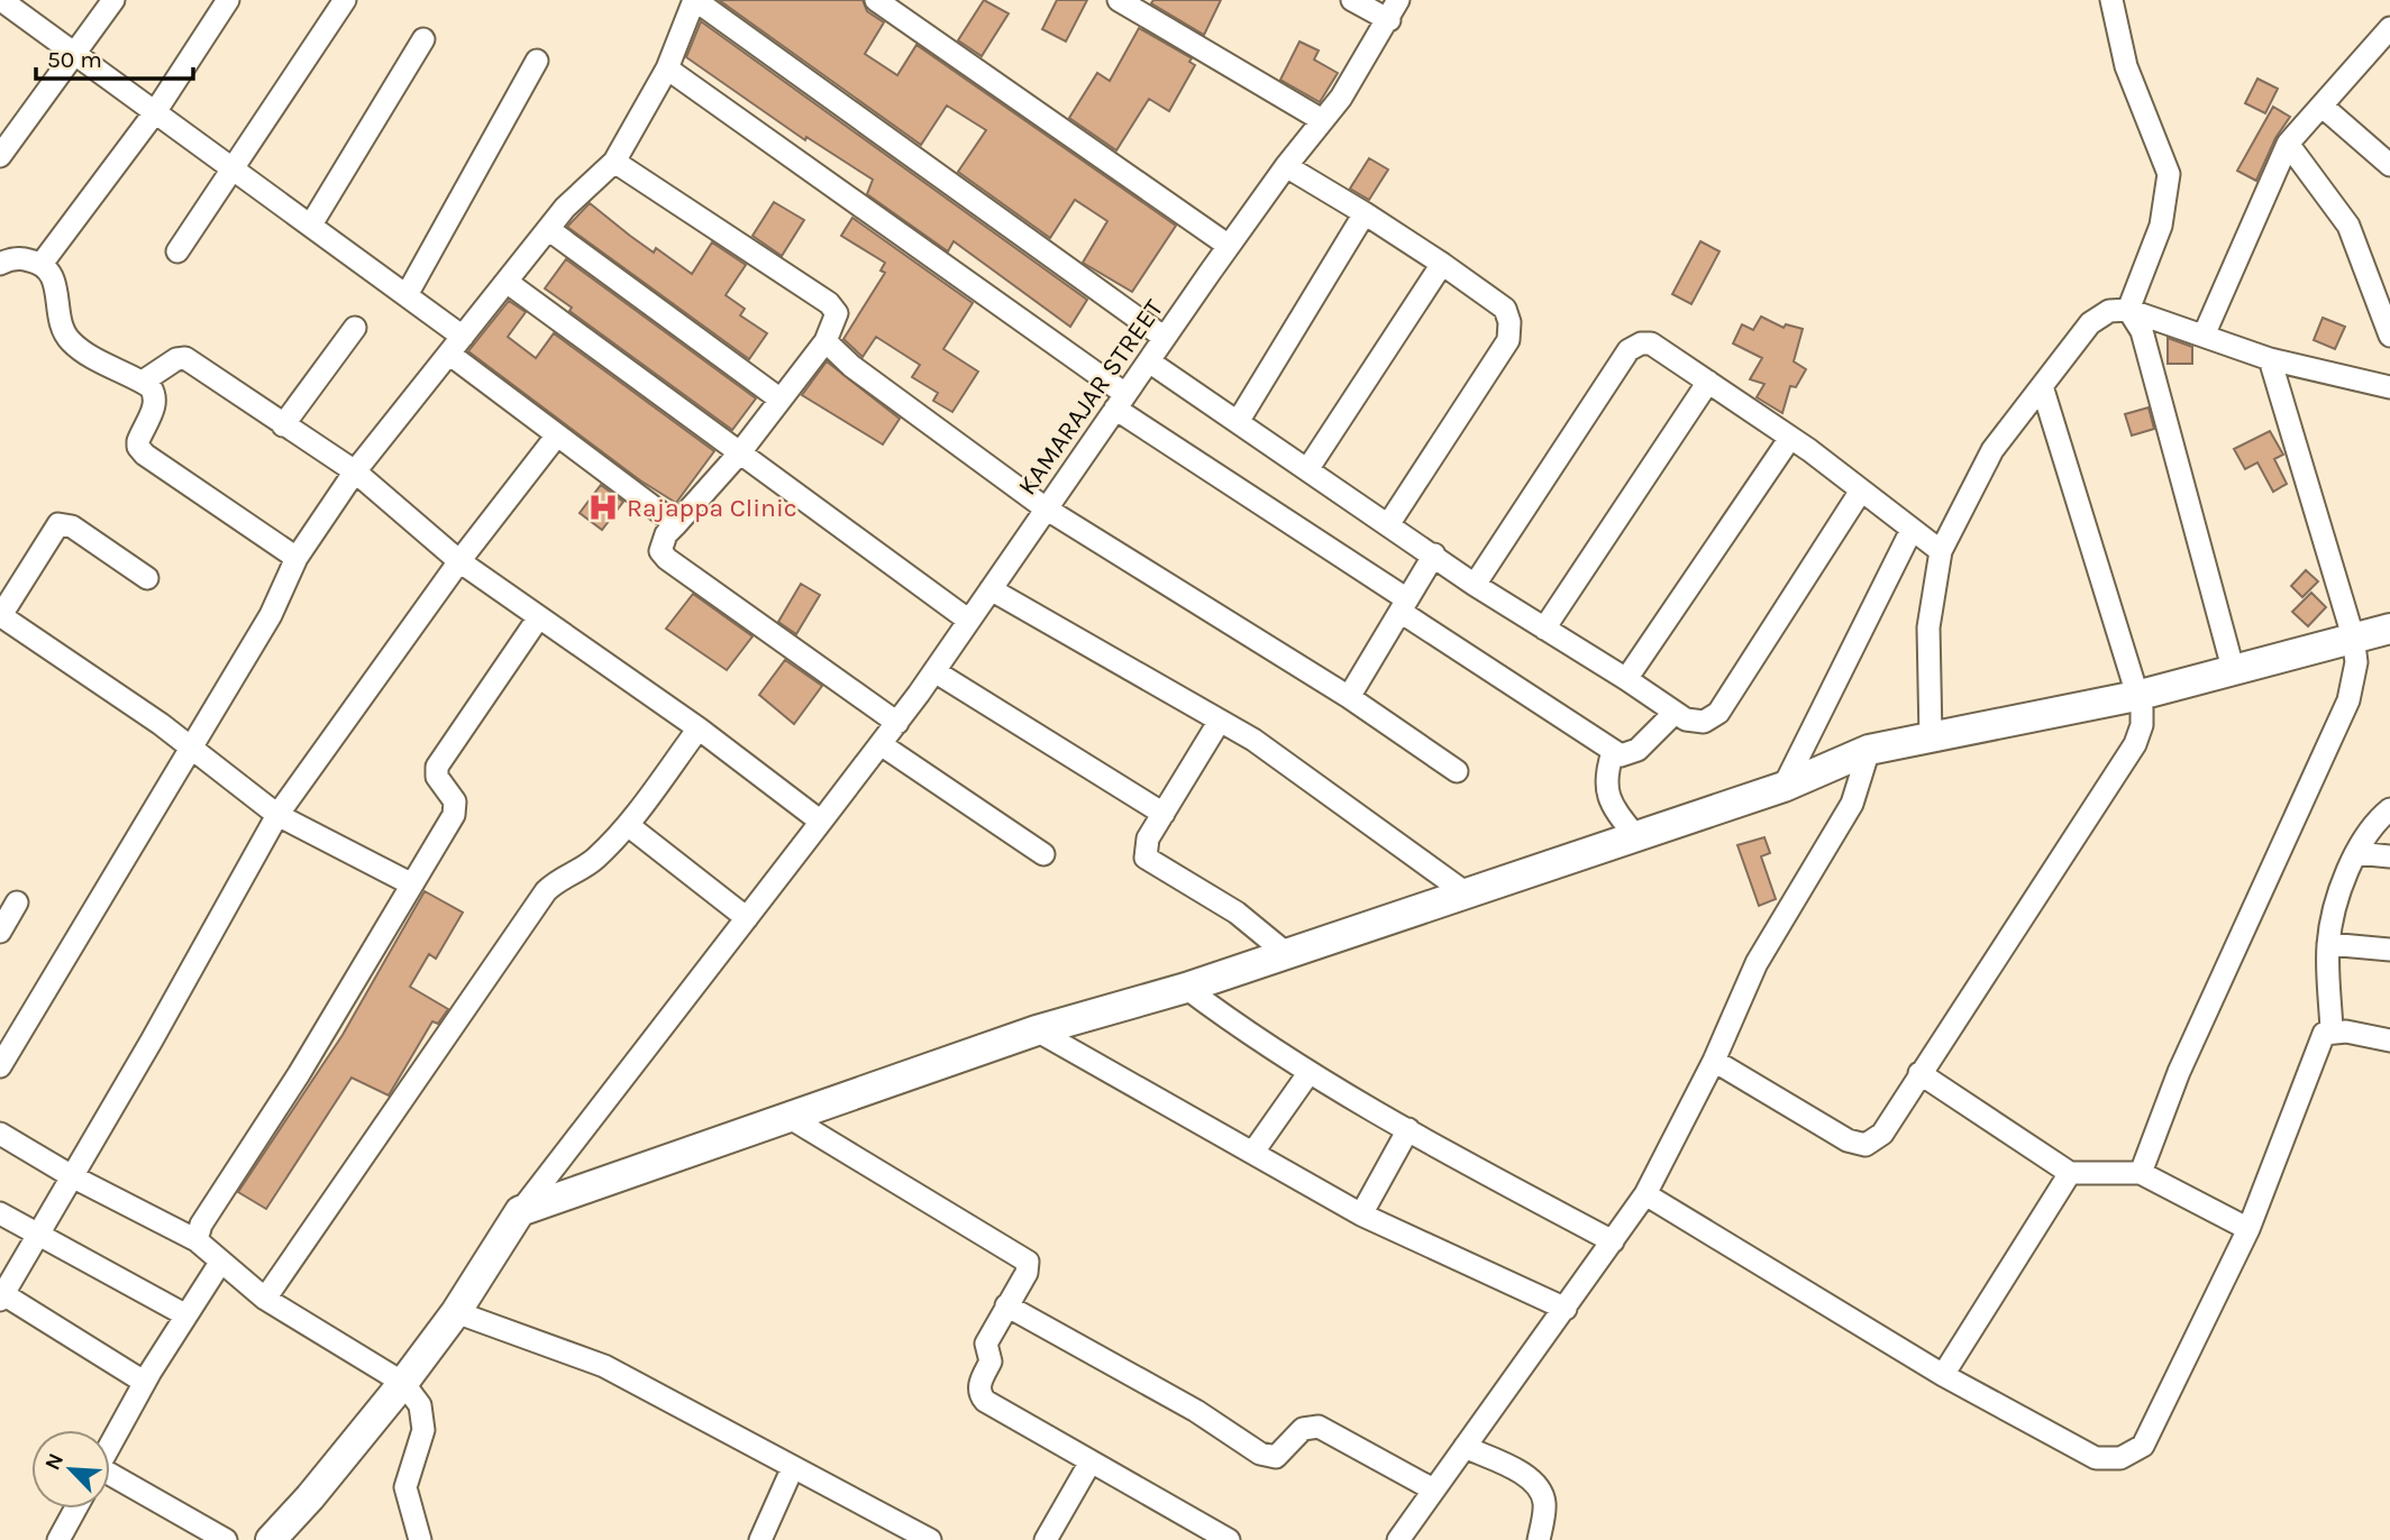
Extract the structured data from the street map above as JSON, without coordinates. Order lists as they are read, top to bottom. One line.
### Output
{"streets":{"street":["KAMARAJAR STREET"]},"places":{"hospital":["Rajappa Clinic"]},"scale_bar":"50 m","north":"top left"}
